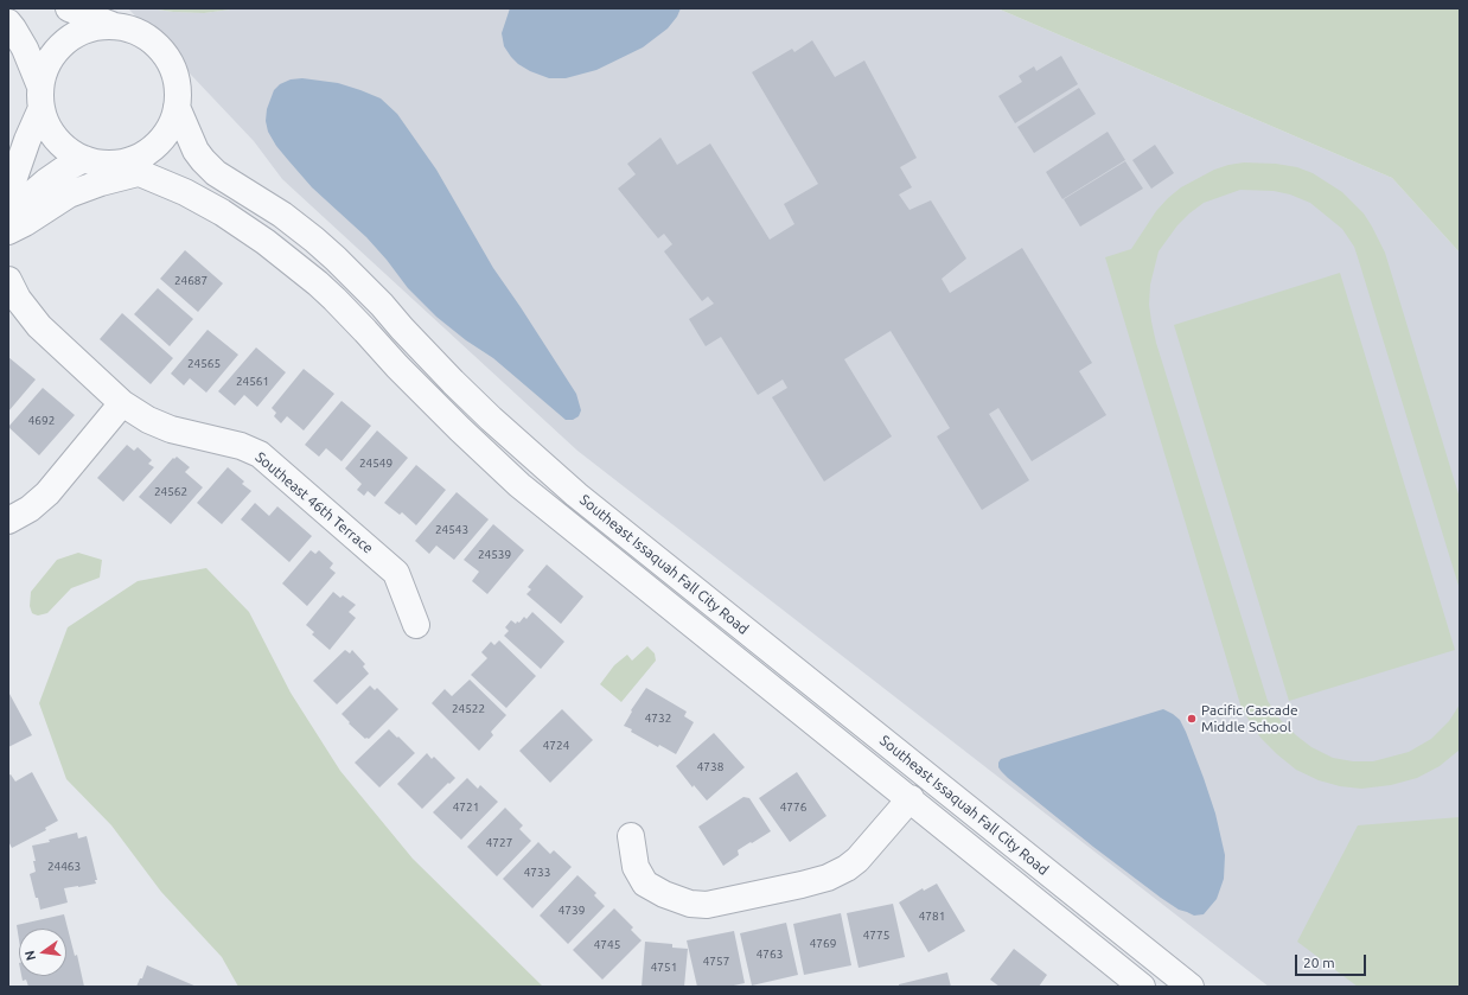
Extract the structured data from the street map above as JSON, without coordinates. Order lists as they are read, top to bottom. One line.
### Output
{"streets":{"street":["Southeast 46th Terrace","Southeast Issaquah Fall City Road"]},"places":["Pacific Cascade Middle School"],"house_numbers":["24687","24565","24561","4692","24549","24562","24543","24539","24522","4732","4724","4738","4721","4776","4727","24463","4733","4739","4781","4775","4769","4745","4763","4757","4751"],"scale_bar":"20 m","north":"left"}
